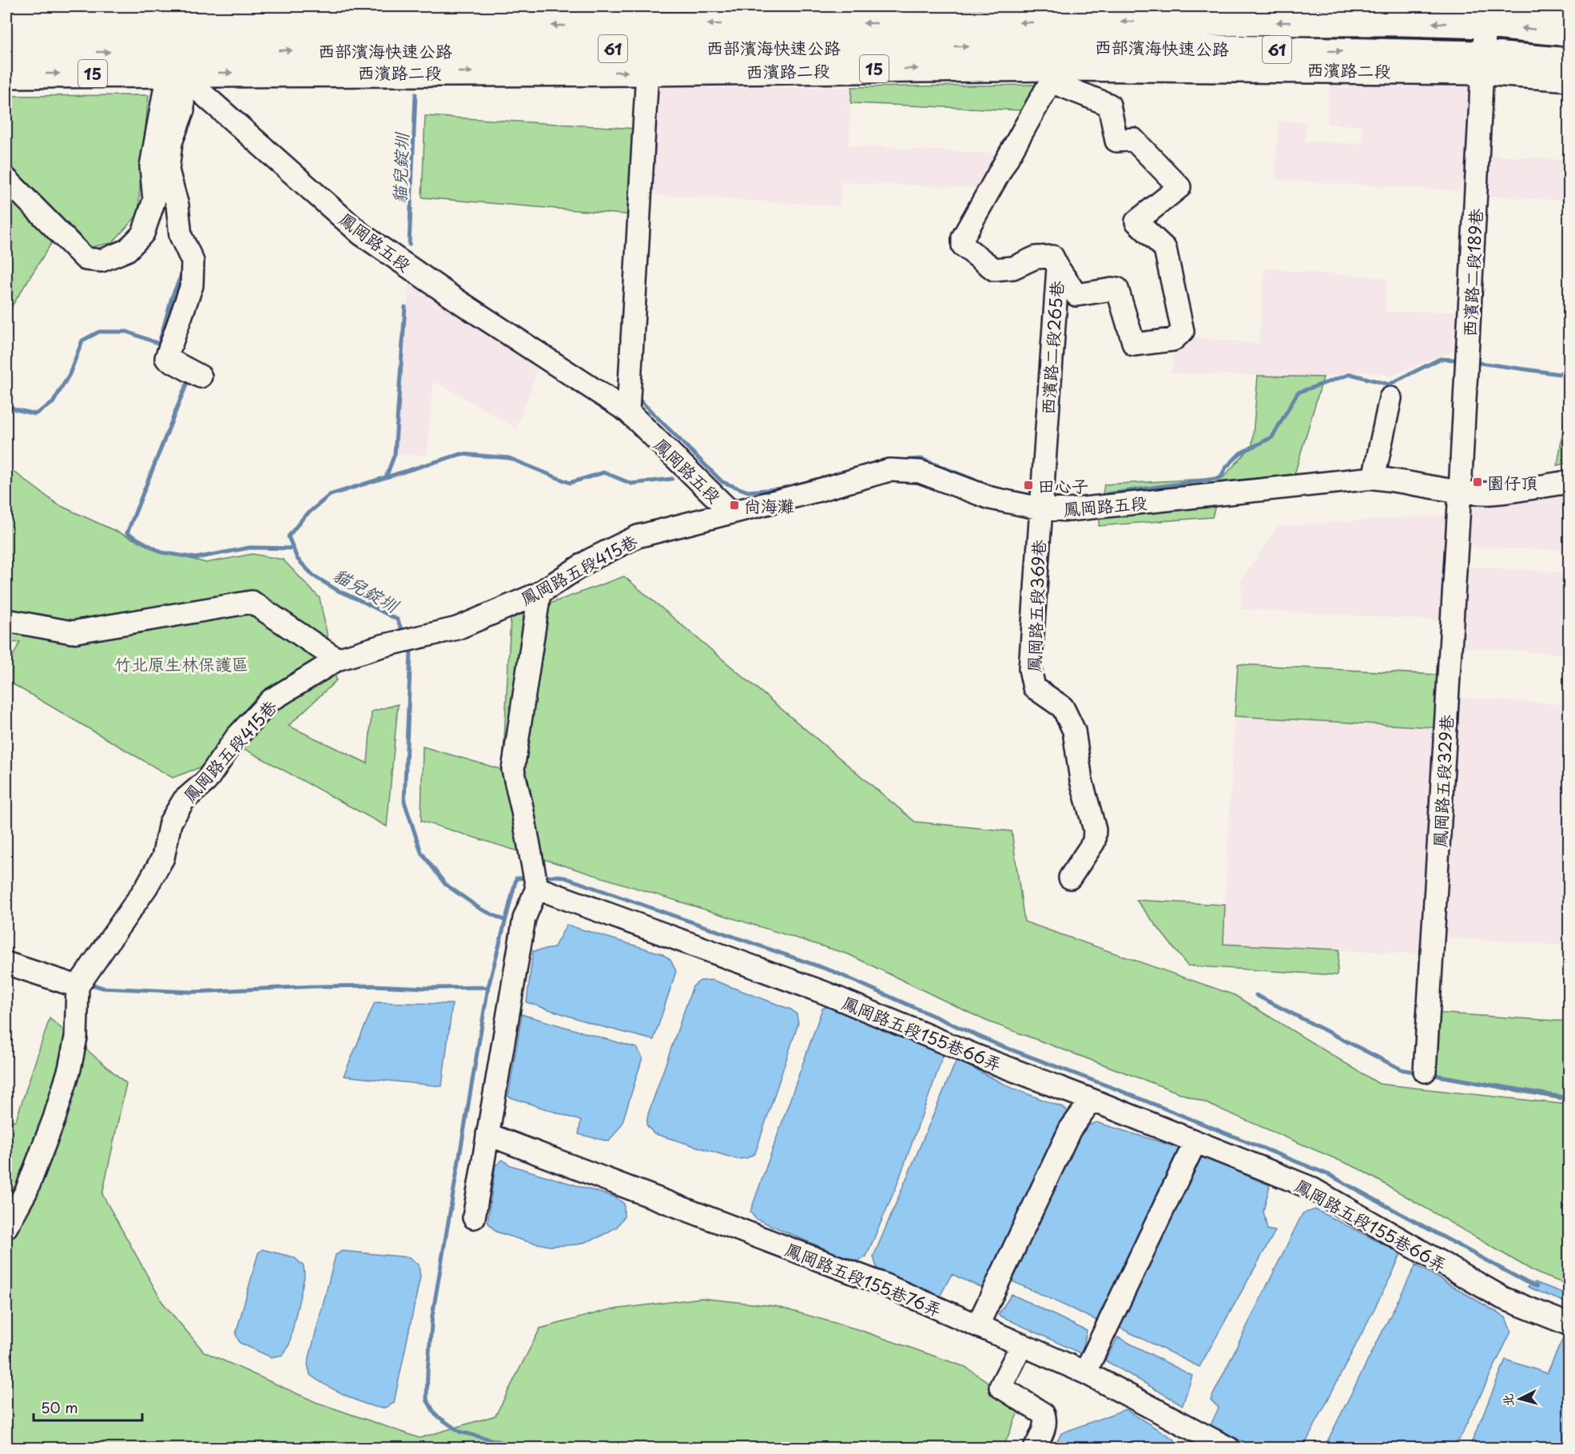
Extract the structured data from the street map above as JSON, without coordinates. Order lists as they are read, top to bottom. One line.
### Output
{"streets":{"main road":["西部濱海快速公路","61","15","西濱路二段"],"street":["鳳岡路五段","西濱路二段189巷","西濱路二段265巷","鳳岡路五段415巷","鳳岡路五段369巷","鳳岡路五段329巷","鳳岡路五段155巷66弄","鳳岡路五段155巷76弄"]},"crossings":[["西部濱海快速公路","西濱路二段"],["西部濱海快速公路","鳳岡路五段"],["西部濱海快速公路","西濱路二段189巷"],["西部濱海快速公路","西濱路二段265巷"],["西濱路二段","鳳岡路五段"],["西濱路二段","西濱路二段265巷"],["鳳岡路五段","西濱路二段189巷"],["鳳岡路五段","西濱路二段265巷"],["鳳岡路五段","鳳岡路五段415巷"],["鳳岡路五段","鳳岡路五段369巷"],["鳳岡路五段","鳳岡路五段329巷"],["西濱路二段189巷","鳳岡路五段329巷"],["西濱路二段265巷","鳳岡路五段369巷"]],"water":["貓兒錠圳"],"parks":["竹北原生林保護區"],"places":{"transit":["園仔頂","田心子","尚海灘"]},"scale_bar":"50 m","north":"left"}
